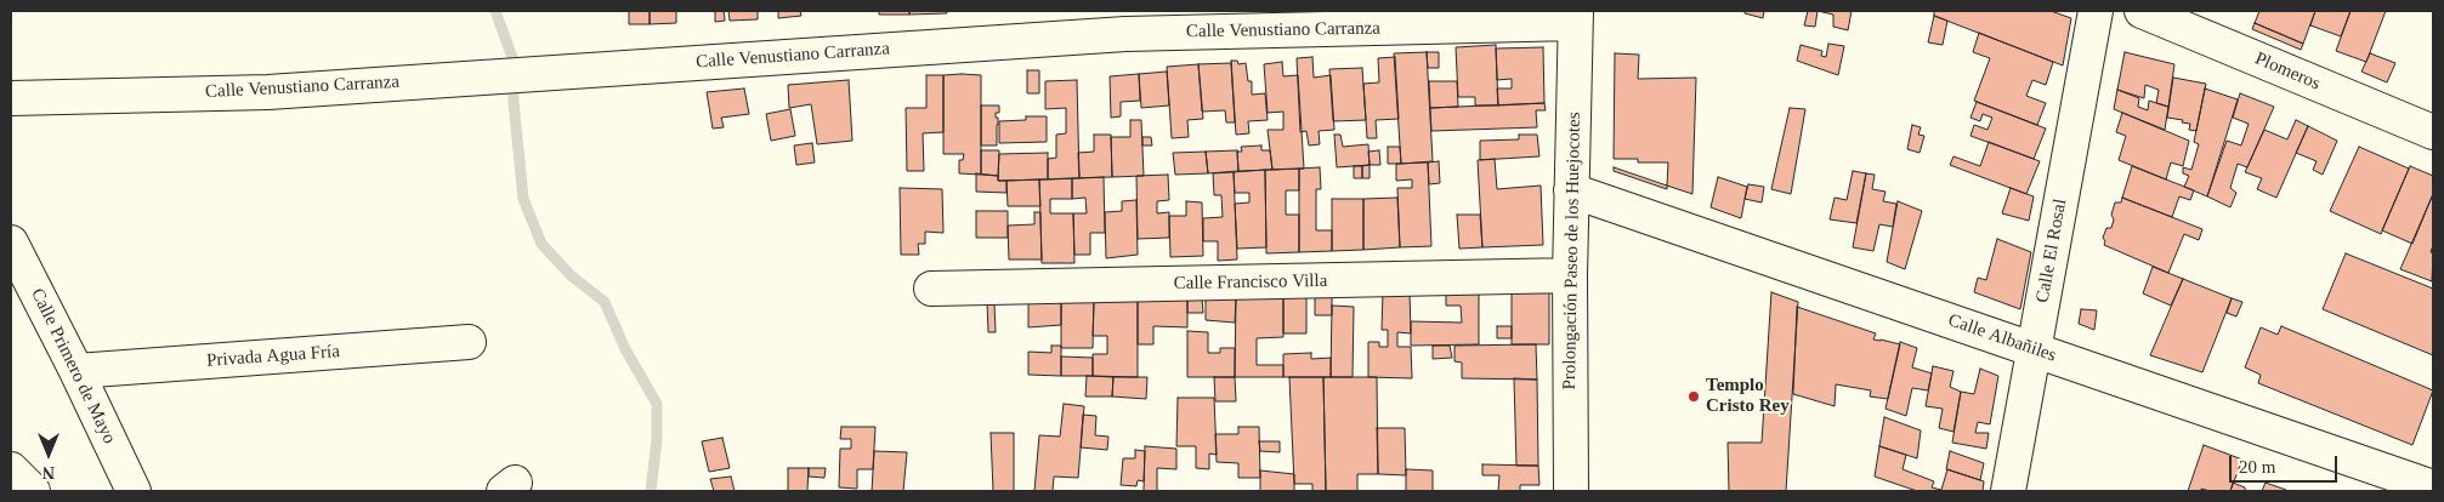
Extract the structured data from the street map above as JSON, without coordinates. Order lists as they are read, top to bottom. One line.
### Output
{"streets":{"street":["Calle Venustiano Carranza","Plomeros","Prolongación Paseo de los Huejocotes","Calle El Rosal","Calle Francisco Villa","Calle Albañiles","Privada Agua Fría","Calle Primero de Mayo"]},"crossings":[["Calle Venustiano Carranza","Prolongación Paseo de los Huejocotes"],["Prolongación Paseo de los Huejocotes","Calle Francisco Villa"],["Prolongación Paseo de los Huejocotes","Calle Albañiles"],["Calle El Rosal","Calle Albañiles"],["Privada Agua Fría","Calle Primero de Mayo"]],"places":["Templo Cristo Rey"],"scale_bar":"20 m","north":"bottom"}
